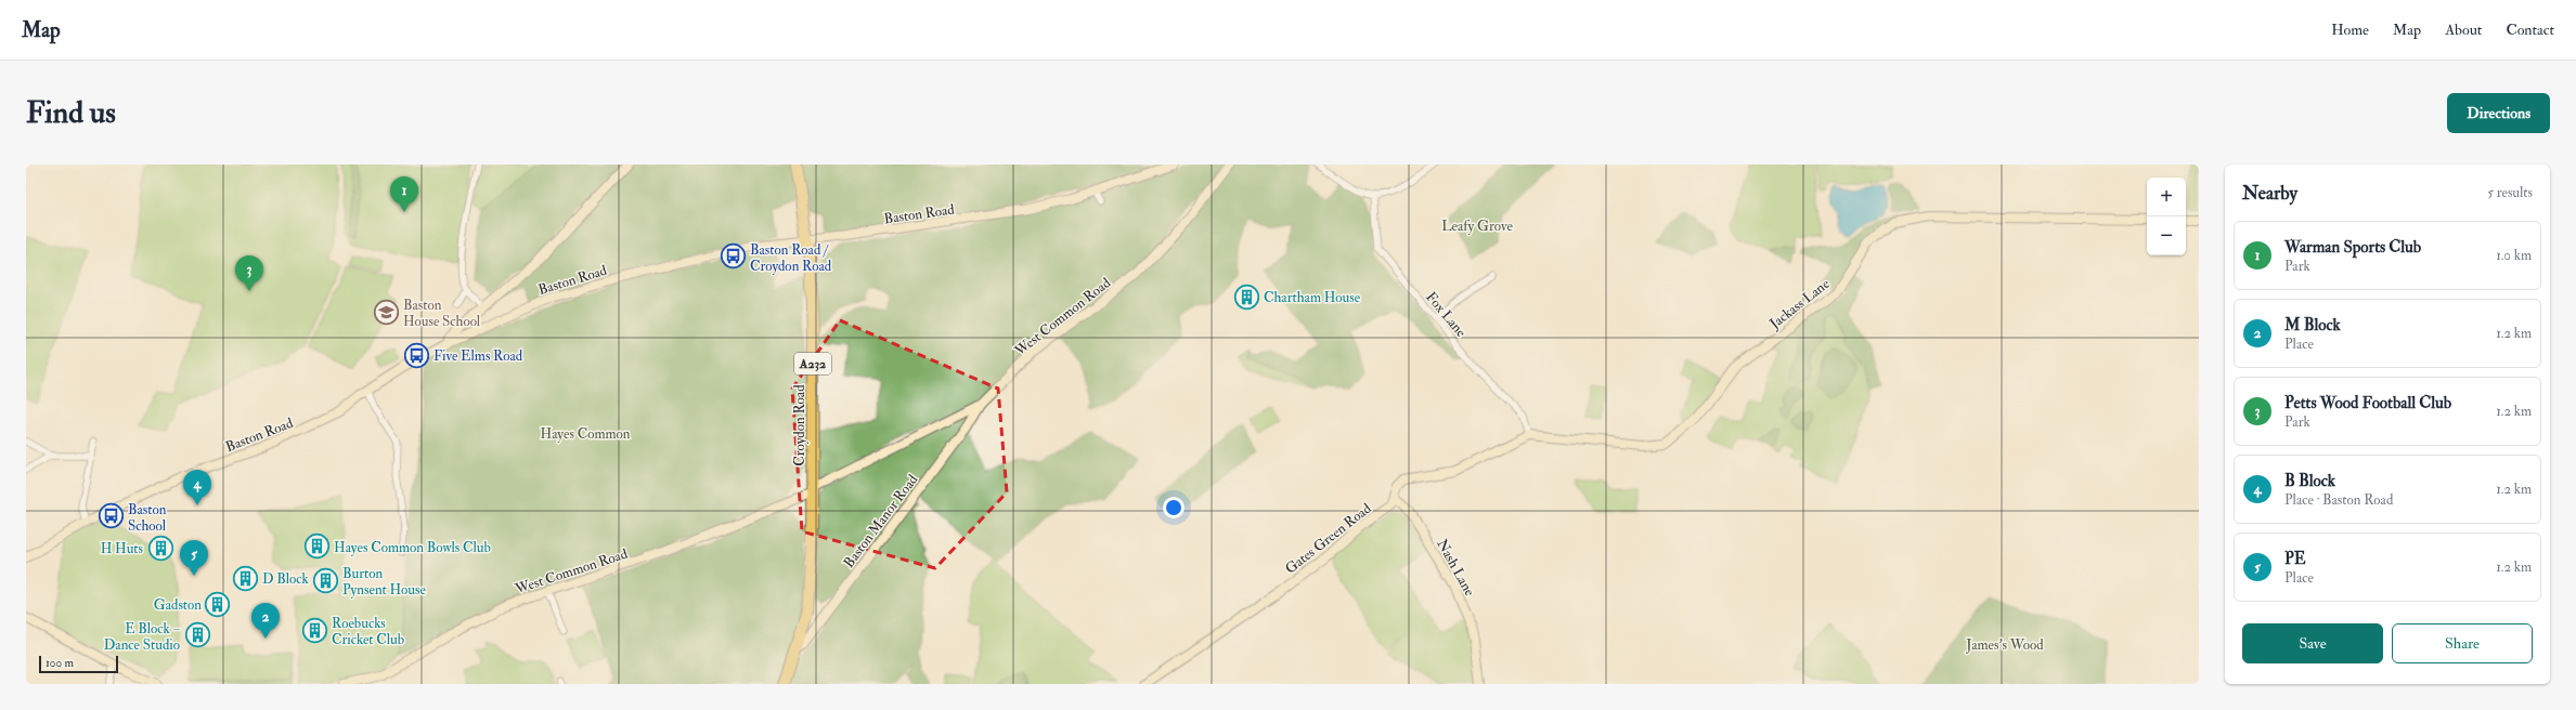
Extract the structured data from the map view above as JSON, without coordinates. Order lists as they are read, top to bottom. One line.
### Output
{"streets":{"highway":["A232","Croydon Road"],"street":["Baston Road","Jackass Lane","Fox Lane","West Common Road","Baston Manor Road","Gates Green Road","Nash Lane"]},"crossings":[["Baston Road","Croydon Road"],["Jackass Lane","Fox Lane"],["Jackass Lane","Gates Green Road"],["Fox Lane","Gates Green Road"],["West Common Road","Croydon Road"],["West Common Road","Baston Manor Road"],["Croydon Road","Baston Manor Road"],["Gates Green Road","Nash Lane"]],"parks":["Leafy Grove","Hayes Common","James's Wood"],"places":{"bus stop":["Baston Road / Croydon Road","Five Elms Road","Baston School"],"building":["Chartham House","Hayes Common Bowls Club","H Huts","D Block","Burton Pynsent House","Gadston","Roebucks Cricket Club","E Block – Dance Studio"],"school or university":["Baston House School"]},"scale_bar":"100 m","page":{"header":"Map","nav":["Home","Map","About","Contact"],"buttons":["Directions",["Save","Share"]],"title":"Find us","heading":["Nearby","5 results"],"pins":["1","3","4","5","2"],"map_buttons":["+","−"],"list":[{"mark":"1","name":"Warman Sports Club","note":"Park","value":"1.0 km"},{"mark":"2","name":"M Block","note":"Place","value":"1.2 km"},{"mark":"3","name":"Petts Wood Football Club","note":"Park","value":"1.2 km"},{"mark":"4","name":"B Block","note":"Place · Baston Road","value":"1.2 km"},{"mark":"5","name":"PE","note":"Place","value":"1.2 km"}],"scale":"100 m"}}
